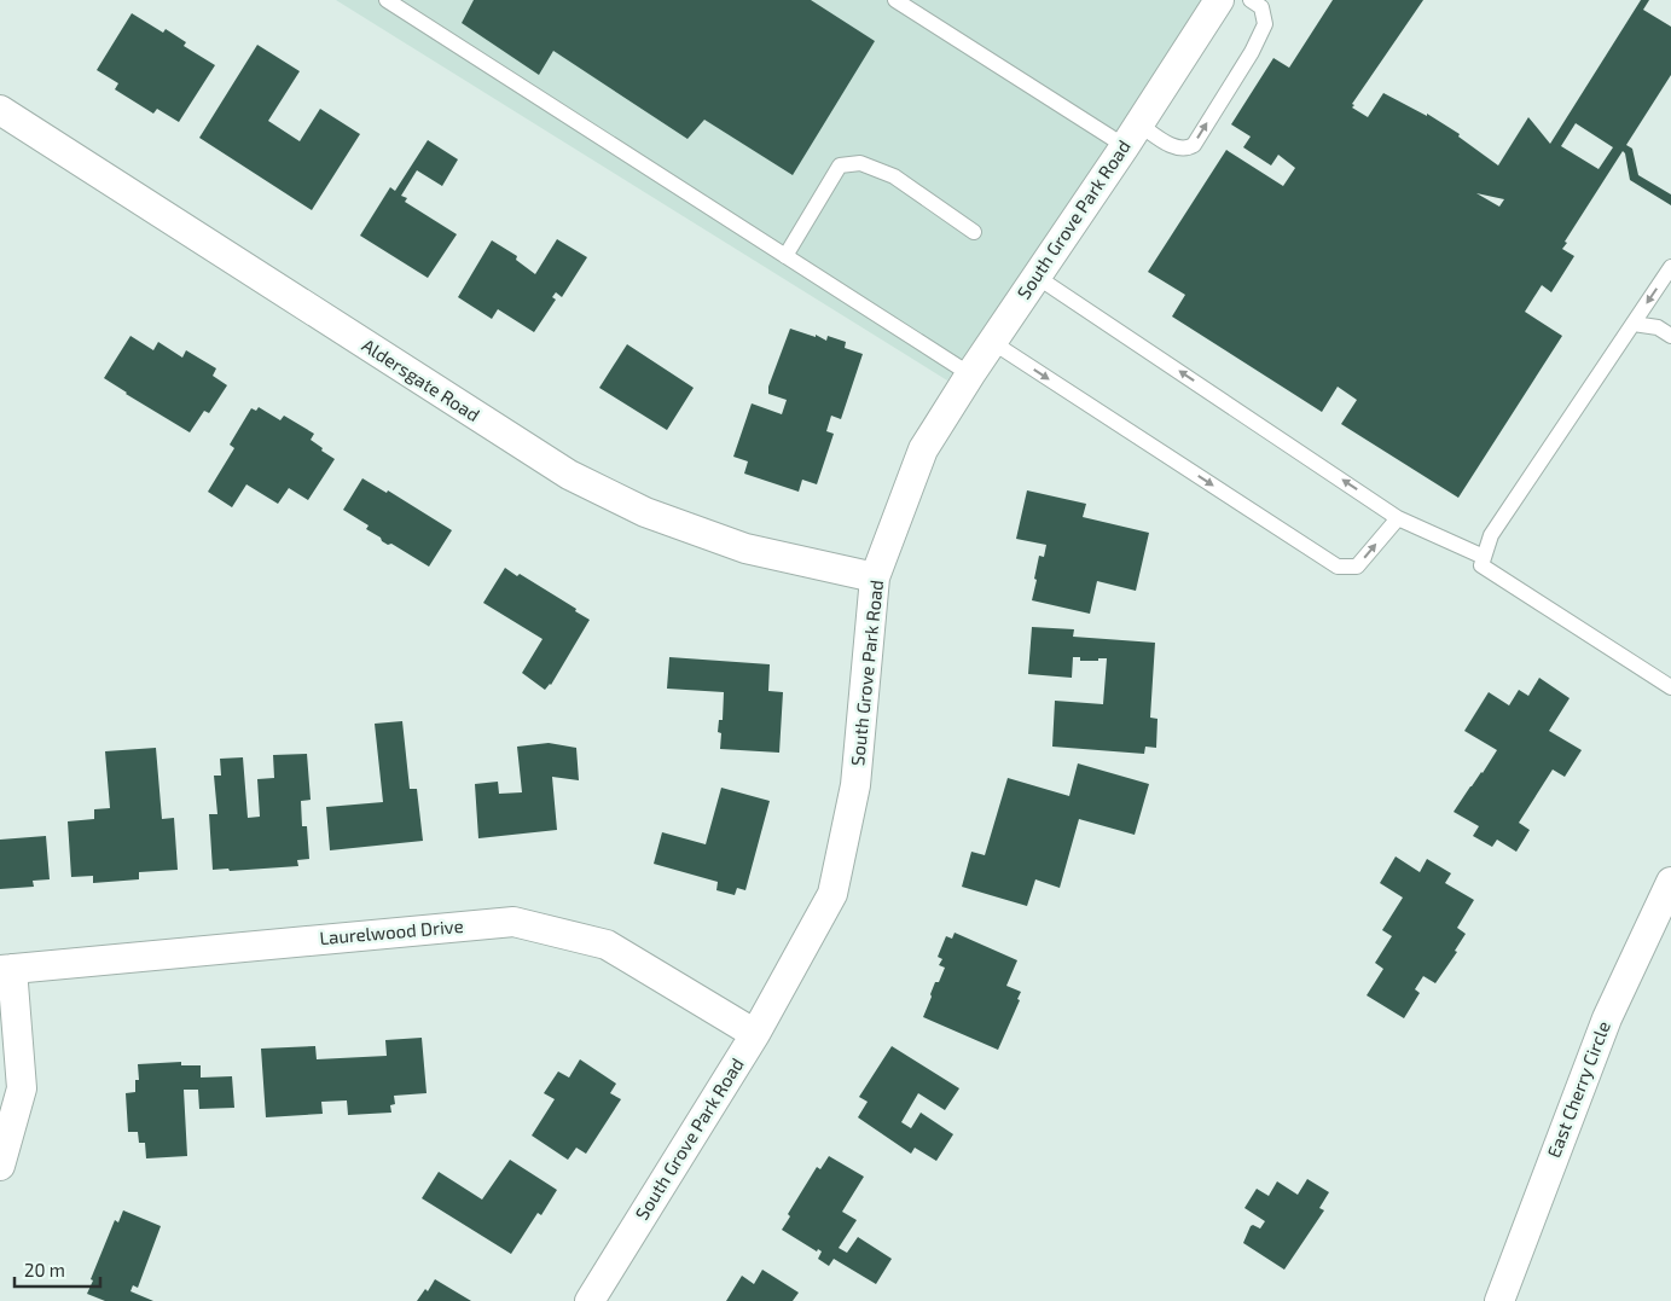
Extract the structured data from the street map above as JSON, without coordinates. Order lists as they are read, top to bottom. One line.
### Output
{"streets":{"street":["South Grove Park Road","Aldersgate Road","Laurelwood Drive","East Cherry Circle"]},"crossings":[["South Grove Park Road","Aldersgate Road"],["South Grove Park Road","Laurelwood Drive"]],"scale_bar":"20 m"}
